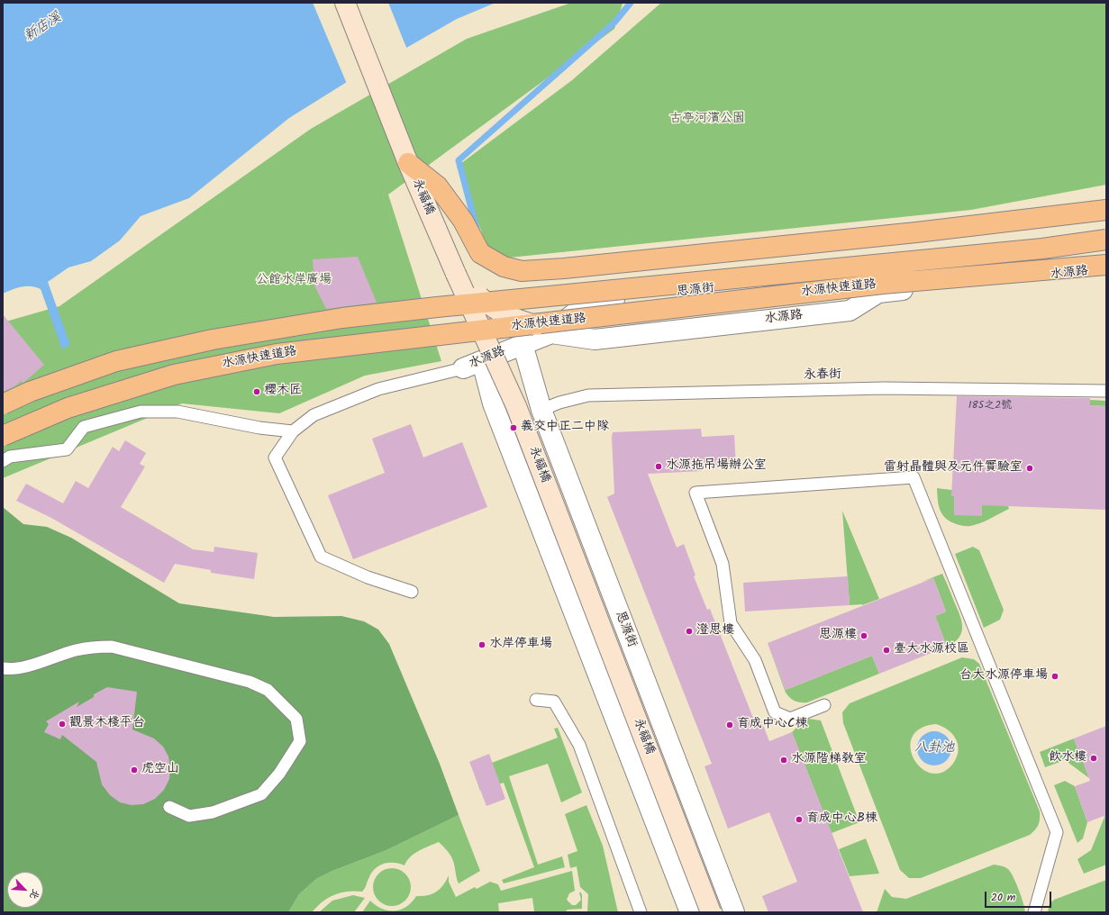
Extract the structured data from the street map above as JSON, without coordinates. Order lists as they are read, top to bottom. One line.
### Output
{"streets":{"highway":["水源快速道路"],"street":["永福橋","水源路","思源街"],"lane":["永春街"]},"crossings":[["水源路","思源街"],["思源街","永春街"]],"water":["新店溪","八卦池"],"parks":["古亭河濱公園","公館水岸廣場"],"places":["櫻木匠","義交中正二中隊","水源拖吊場辦公室","雷射晶體與及元件實驗室","澄思樓","思源樓","水岸停車場","臺大水源校區","台大水源停車場","觀景木棧平台","育成中心C棟","飲水樓","水源階梯教室","虎空山","育成中心B棟"],"house_numbers":["185之2號"],"scale_bar":"20 m","north":"bottom right"}
